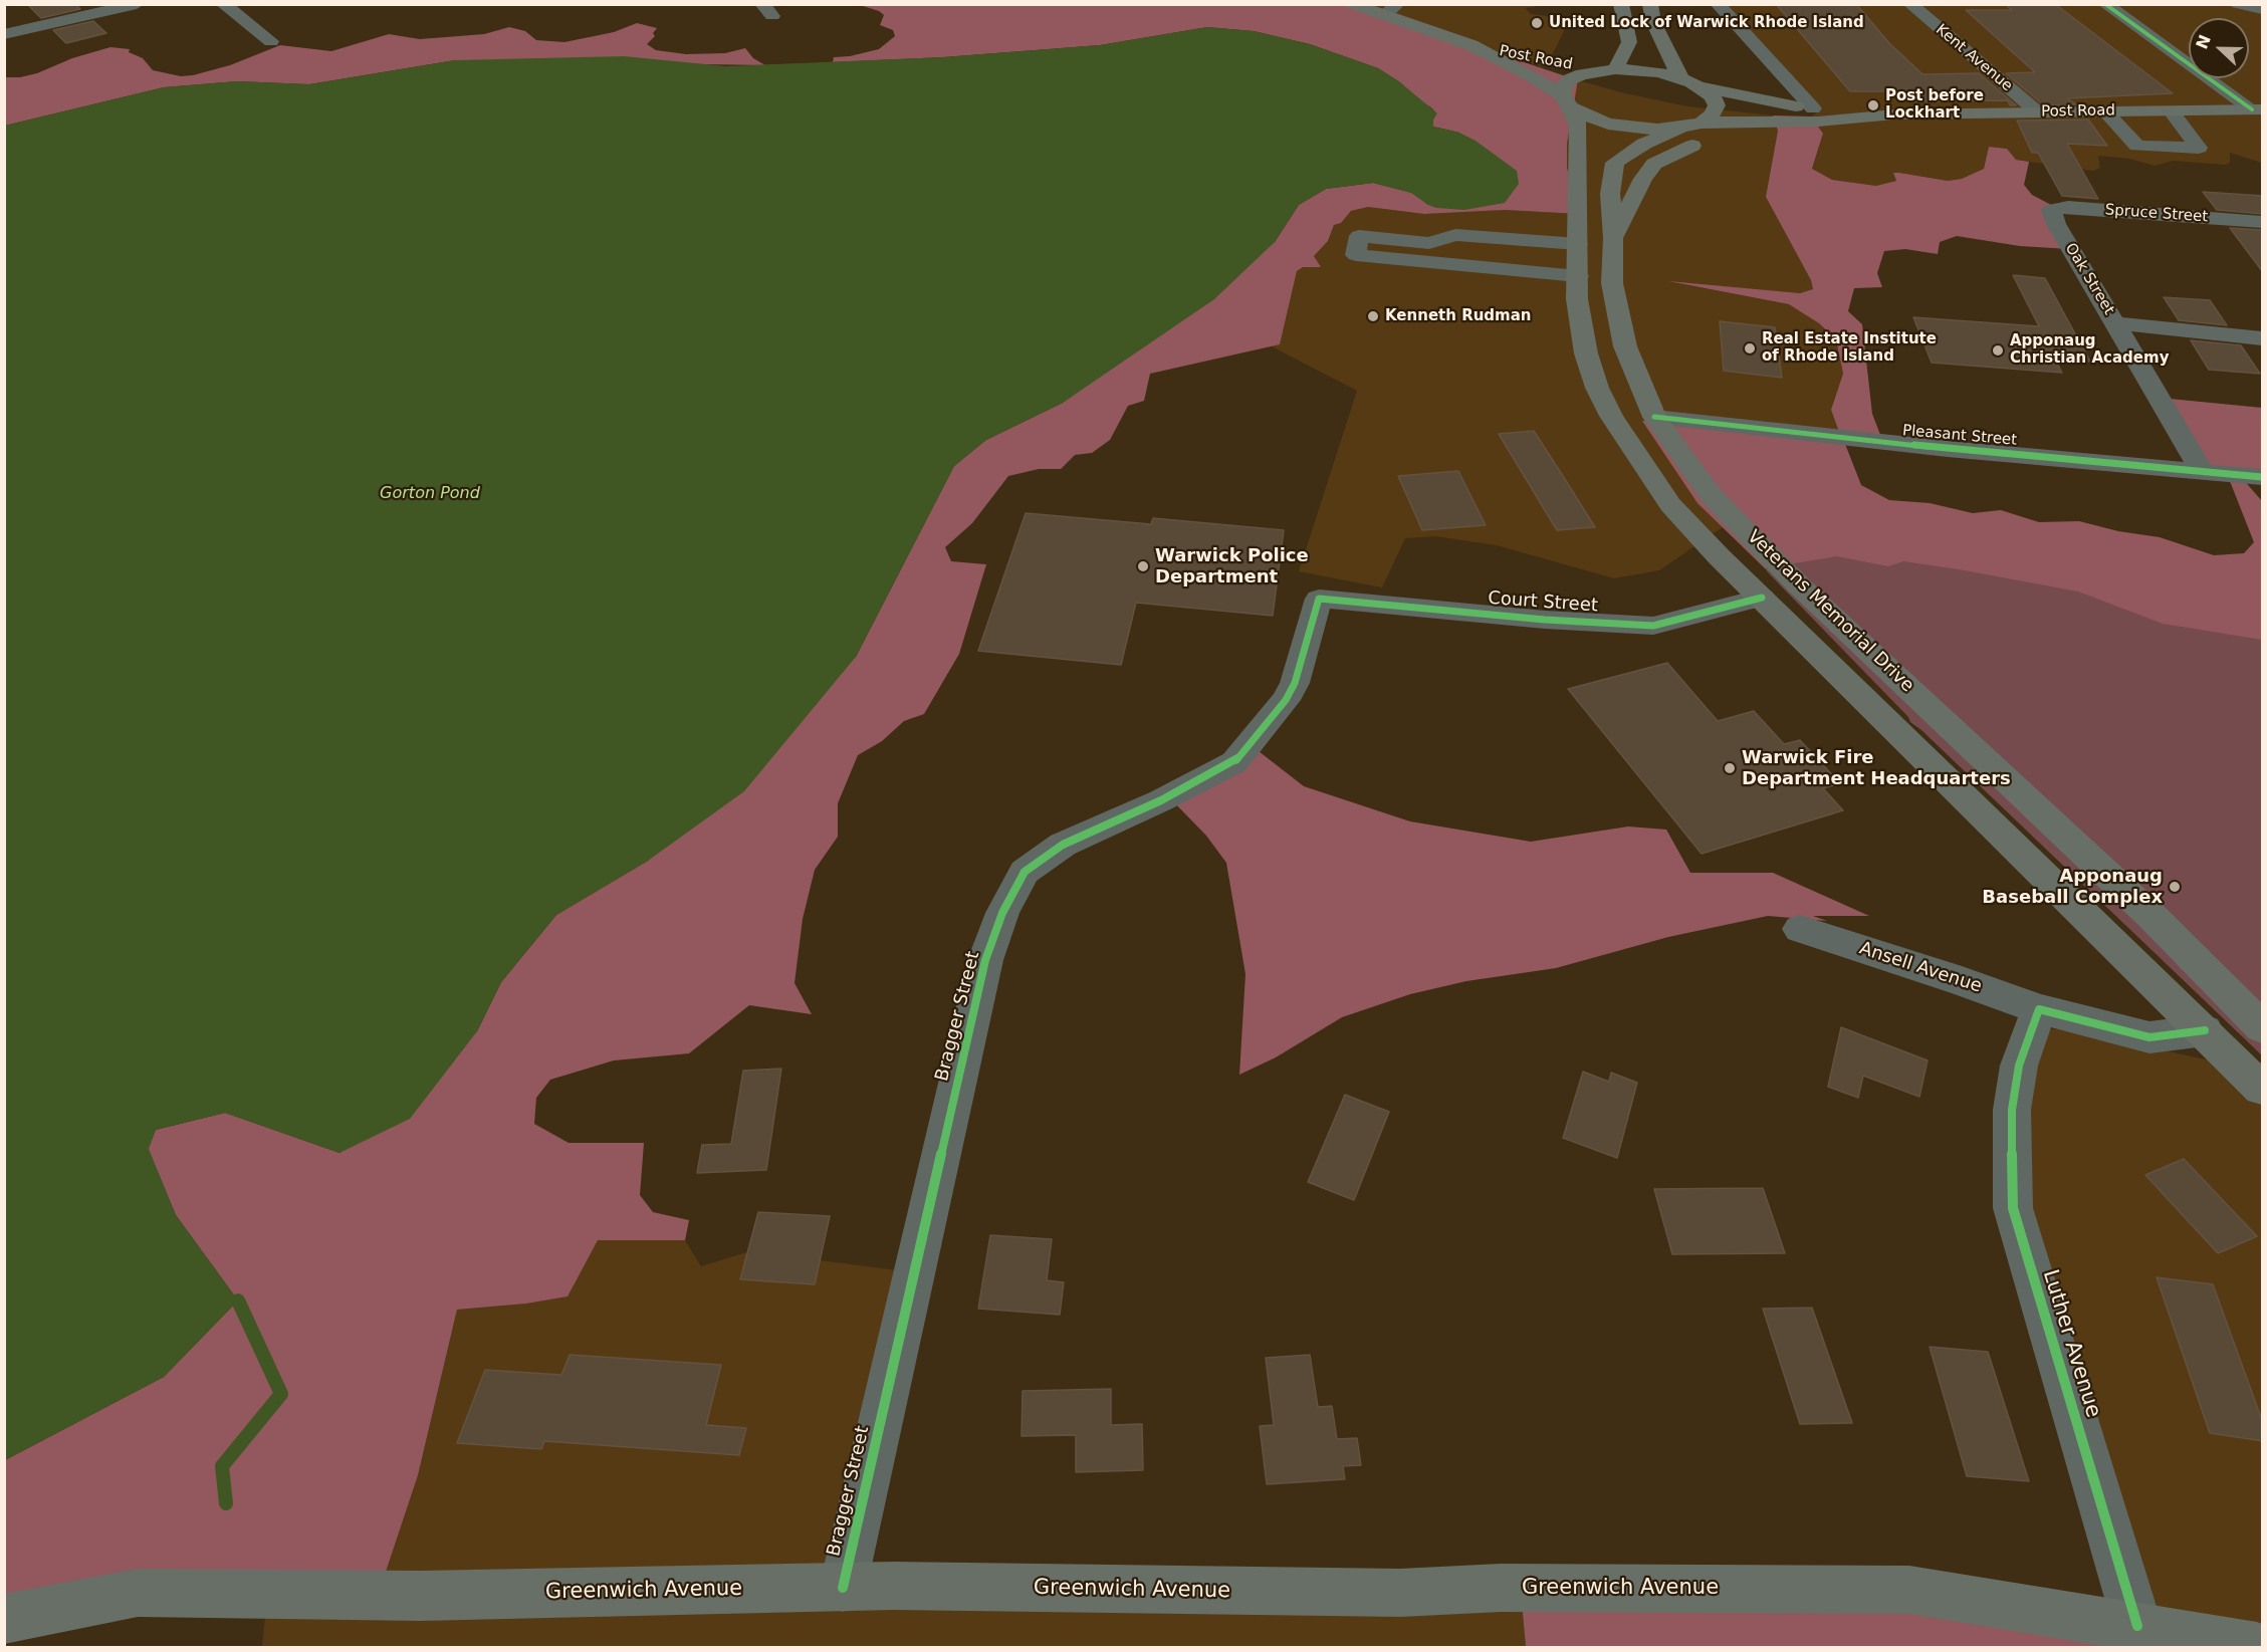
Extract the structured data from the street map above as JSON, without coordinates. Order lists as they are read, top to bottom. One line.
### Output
{"streets":{"main road":["Post Road","Veterans Memorial Drive","Greenwich Avenue"],"street":["Kent Avenue","Spruce Street","Oak Street","Pleasant Street","Court Street","Ansell Avenue","Bragger Street","Luther Avenue"]},"crossings":[["Post Road","Kent Avenue"],["Post Road","Veterans Memorial Drive"],["Spruce Street","Oak Street"],["Oak Street","Pleasant Street"],["Pleasant Street","Veterans Memorial Drive"],["Court Street","Veterans Memorial Drive"],["Court Street","Bragger Street"],["Veterans Memorial Drive","Ansell Avenue"],["Ansell Avenue","Luther Avenue"],["Bragger Street","Greenwich Avenue"],["Luther Avenue","Greenwich Avenue"]],"water":["Gorton Pond"],"places":["United Lock of Warwick Rhode Island","Post before Lockhart","Kenneth Rudman","Real Estate Institute of Rhode Island","Apponaug Christian Academy","Warwick Police Department","Warwick Fire Department Headquarters","Apponaug Baseball Complex"],"north":"left"}
